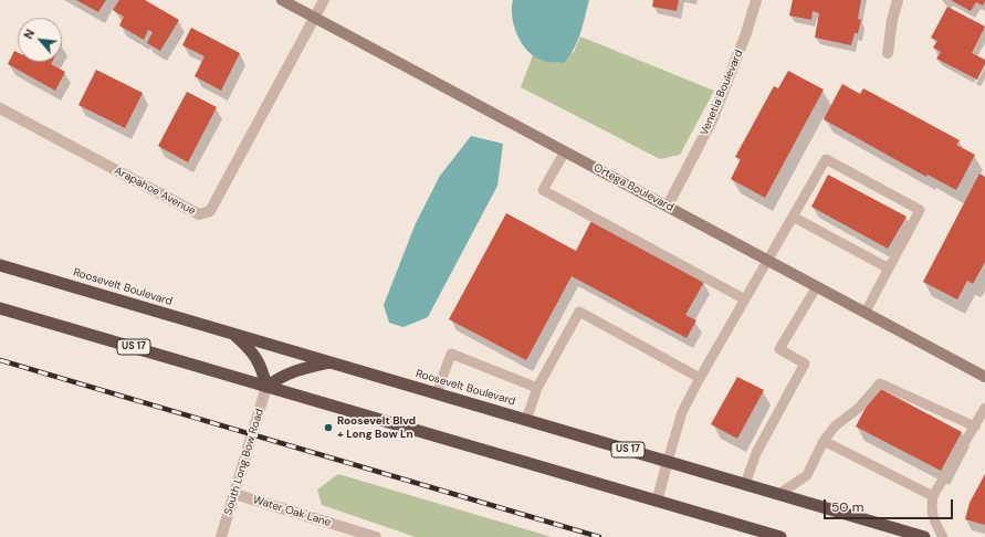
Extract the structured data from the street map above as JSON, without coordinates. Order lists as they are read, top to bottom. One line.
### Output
{"streets":{"highway":["Roosevelt Boulevard","US 17"],"main road":["Ortega Boulevard"],"street":["Venetia Boulevard","Arapahoe Avenue","South Long Bow Road","Water Oak Lane"]},"crossings":[["Venetia Boulevard","Ortega Boulevard"],["Ortega Boulevard","Arapahoe Avenue"],["US 17","South Long Bow Road"],["South Long Bow Road","Water Oak Lane"]],"places":["Roosevelt Blvd + Long Bow Ln"],"scale_bar":"50 m","north":"top left"}
